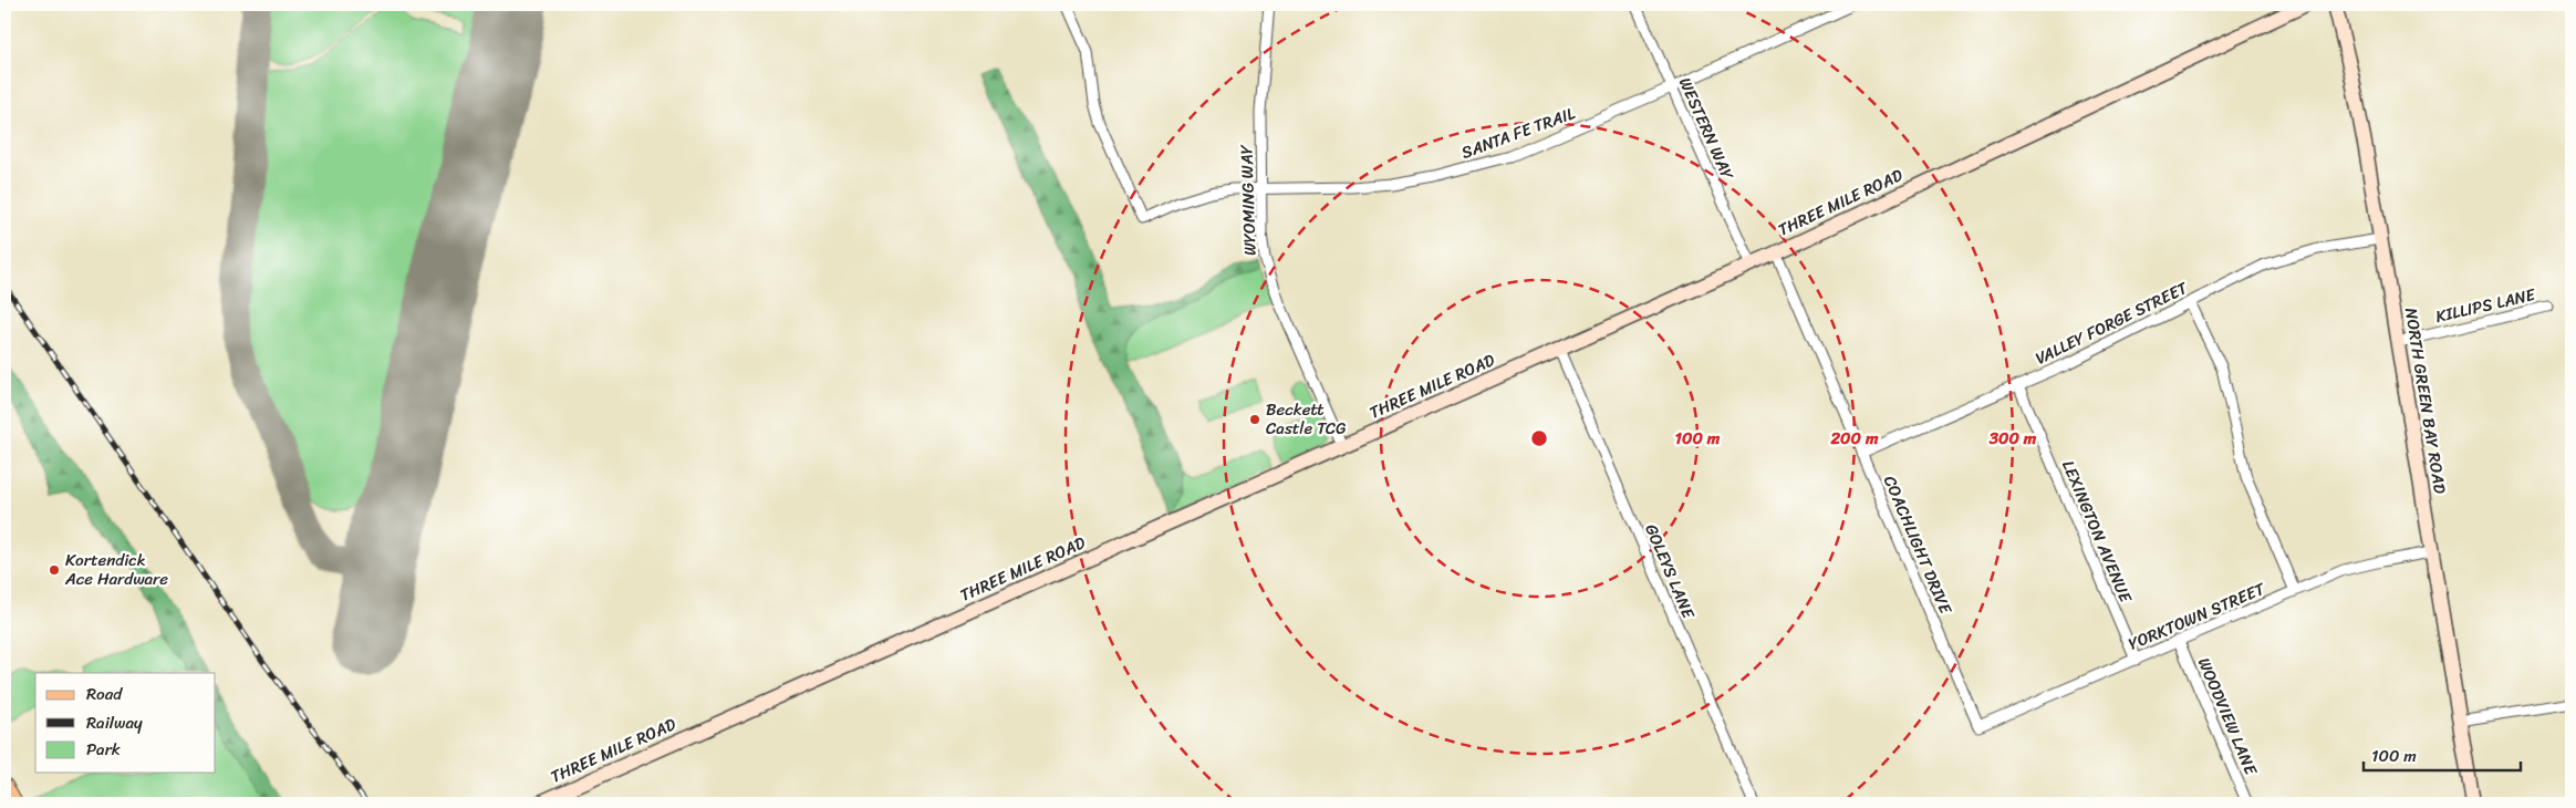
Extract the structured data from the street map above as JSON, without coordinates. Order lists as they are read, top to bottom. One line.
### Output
{"streets":{"street":["WESTERN WAY","SANTA FE TRAIL","WYOMING WAY","THREE MILE ROAD","KILLIPS LANE","VALLEY FORGE STREET","NORTH GREEN BAY ROAD","LEXINGTON AVENUE","COACHLIGHT DRIVE","GOLEYS LANE","YORKTOWN STREET","WOODVIEW LANE"]},"crossings":[["WESTERN WAY","SANTA FE TRAIL"],["WESTERN WAY","THREE MILE ROAD"],["SANTA FE TRAIL","WYOMING WAY"],["WYOMING WAY","THREE MILE ROAD"],["THREE MILE ROAD","COACHLIGHT DRIVE"],["THREE MILE ROAD","GOLEYS LANE"],["KILLIPS LANE","NORTH GREEN BAY ROAD"],["VALLEY FORGE STREET","NORTH GREEN BAY ROAD"],["VALLEY FORGE STREET","LEXINGTON AVENUE"],["VALLEY FORGE STREET","COACHLIGHT DRIVE"],["NORTH GREEN BAY ROAD","YORKTOWN STREET"],["LEXINGTON AVENUE","YORKTOWN STREET"],["COACHLIGHT DRIVE","YORKTOWN STREET"],["YORKTOWN STREET","WOODVIEW LANE"]],"places":["Beckett Castle TCG","Kortendick Ace Hardware"],"legend":["Road","Railway","Park"],"scale_bar":"100 m","rings":["100 m","200 m","300 m"]}
